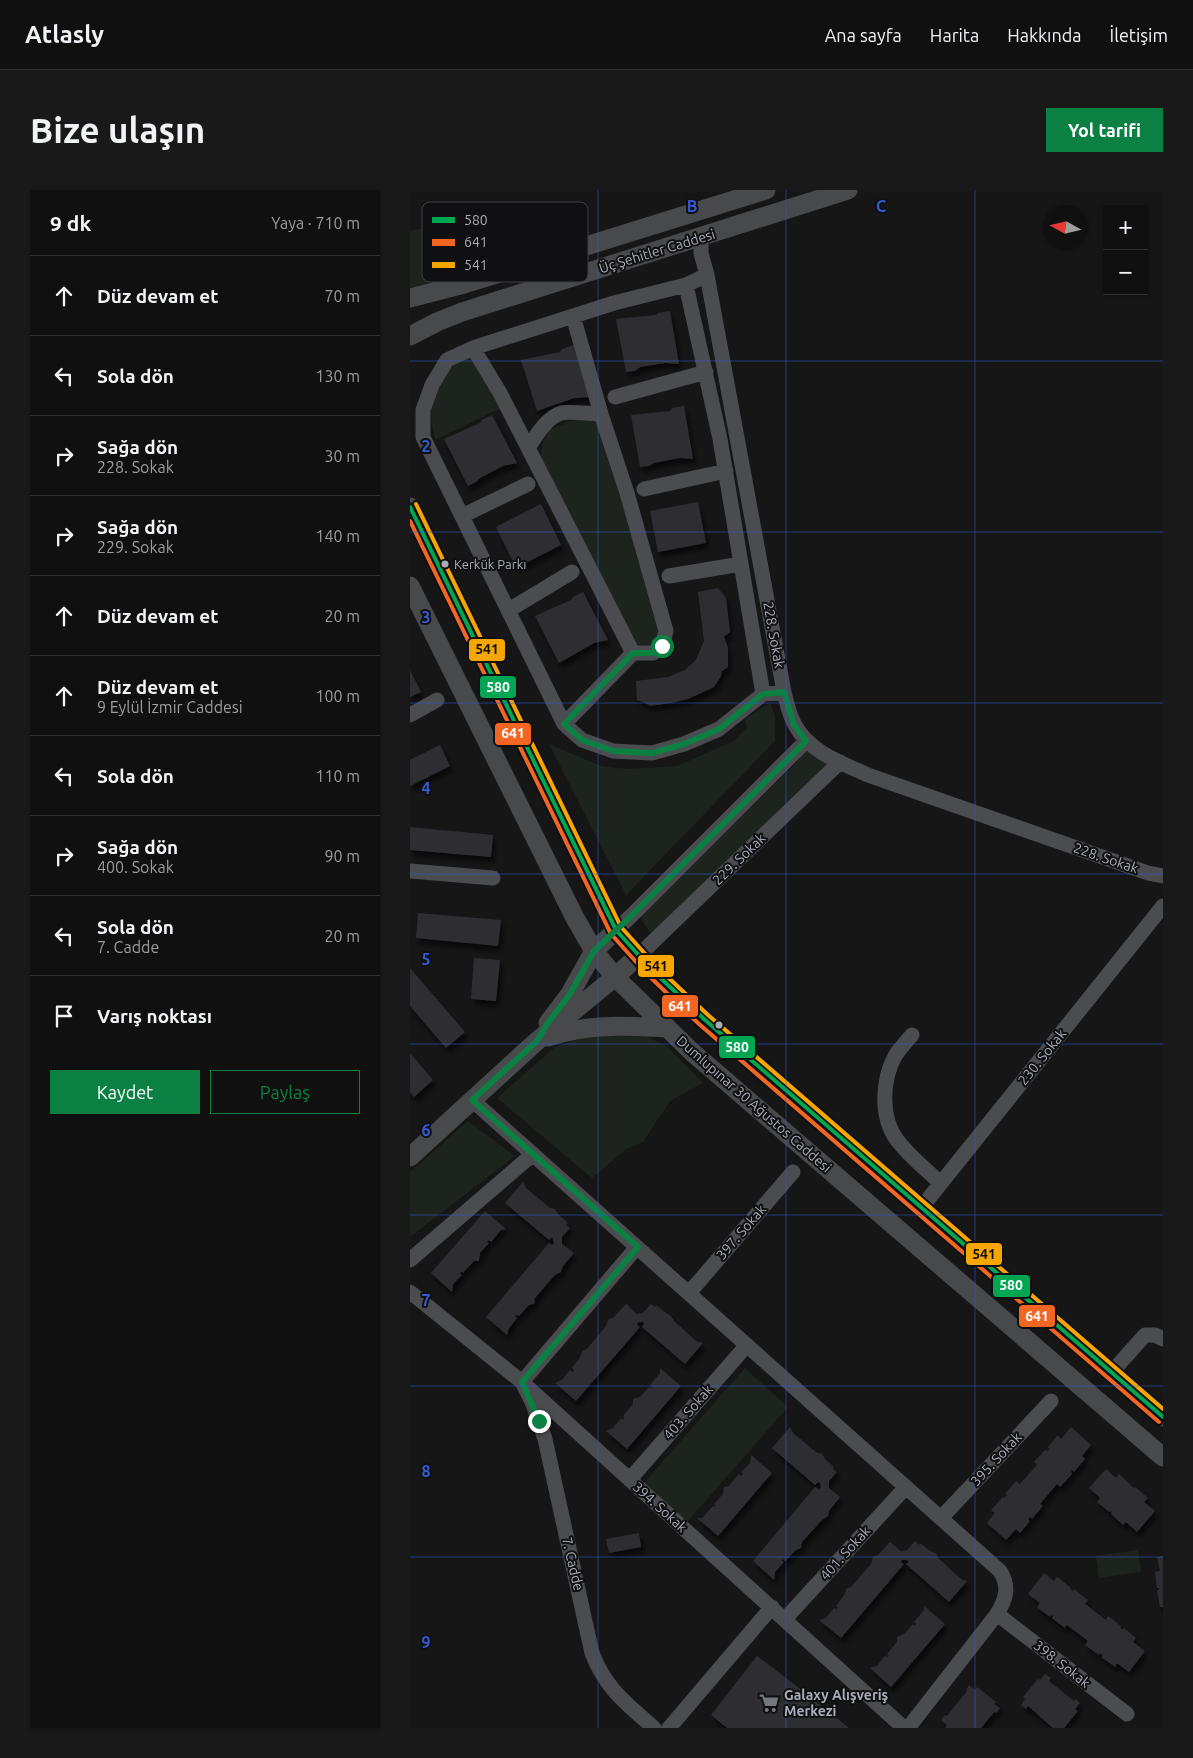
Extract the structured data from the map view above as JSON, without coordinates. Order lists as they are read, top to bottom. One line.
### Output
{"streets":{"main road":["Üç Şehitler Caddesi","Dumlupınar 30 Ağustos Caddesi"],"street":["228. Sokak","229. Sokak","230. Sokak","397. Sokak","403. Sokak","395. Sokak","394. Sokak","401. Sokak","7. Cadde","398. Sokak"]},"crossings":[["Üç Şehitler Caddesi","228. Sokak"],["228. Sokak","229. Sokak"],["403. Sokak","394. Sokak"],["394. Sokak","401. Sokak"],["394. Sokak","7. Cadde"]],"places":{"other":["Kerkük Parkı"],"supermarket":["Galaxy Alışveriş Merkezi"]},"lines":["transit line 541","transit line 580","transit line 641"],"legend":["580","641","541"],"north":"left","page":{"header":"Atlasly","nav":["Ana sayfa","Harita","Hakkında","İletişim"],"buttons":["Yol tarifi",["Kaydet","Paylaş"]],"title":"Bize ulaşın","heading":["9 dk","Yaya · 710 m"],"map_buttons":["+","−"],"list":[["Düz devam et","70 m"],["Sola dön","130 m"],["Sağa dön","228. Sokak","30 m"],["Sağa dön","229. Sokak","140 m"],["Düz devam et","20 m"],["Düz devam et","9 Eylül İzmir Caddesi","100 m"],["Sola dön","110 m"],["Sağa dön","400. Sokak","90 m"],["Sola dön","7. Cadde","20 m"],"Varış noktası"]},"grid":{"columns":["B","C"],"rows":["2","3","4","5","6","7","8","9"]}}
